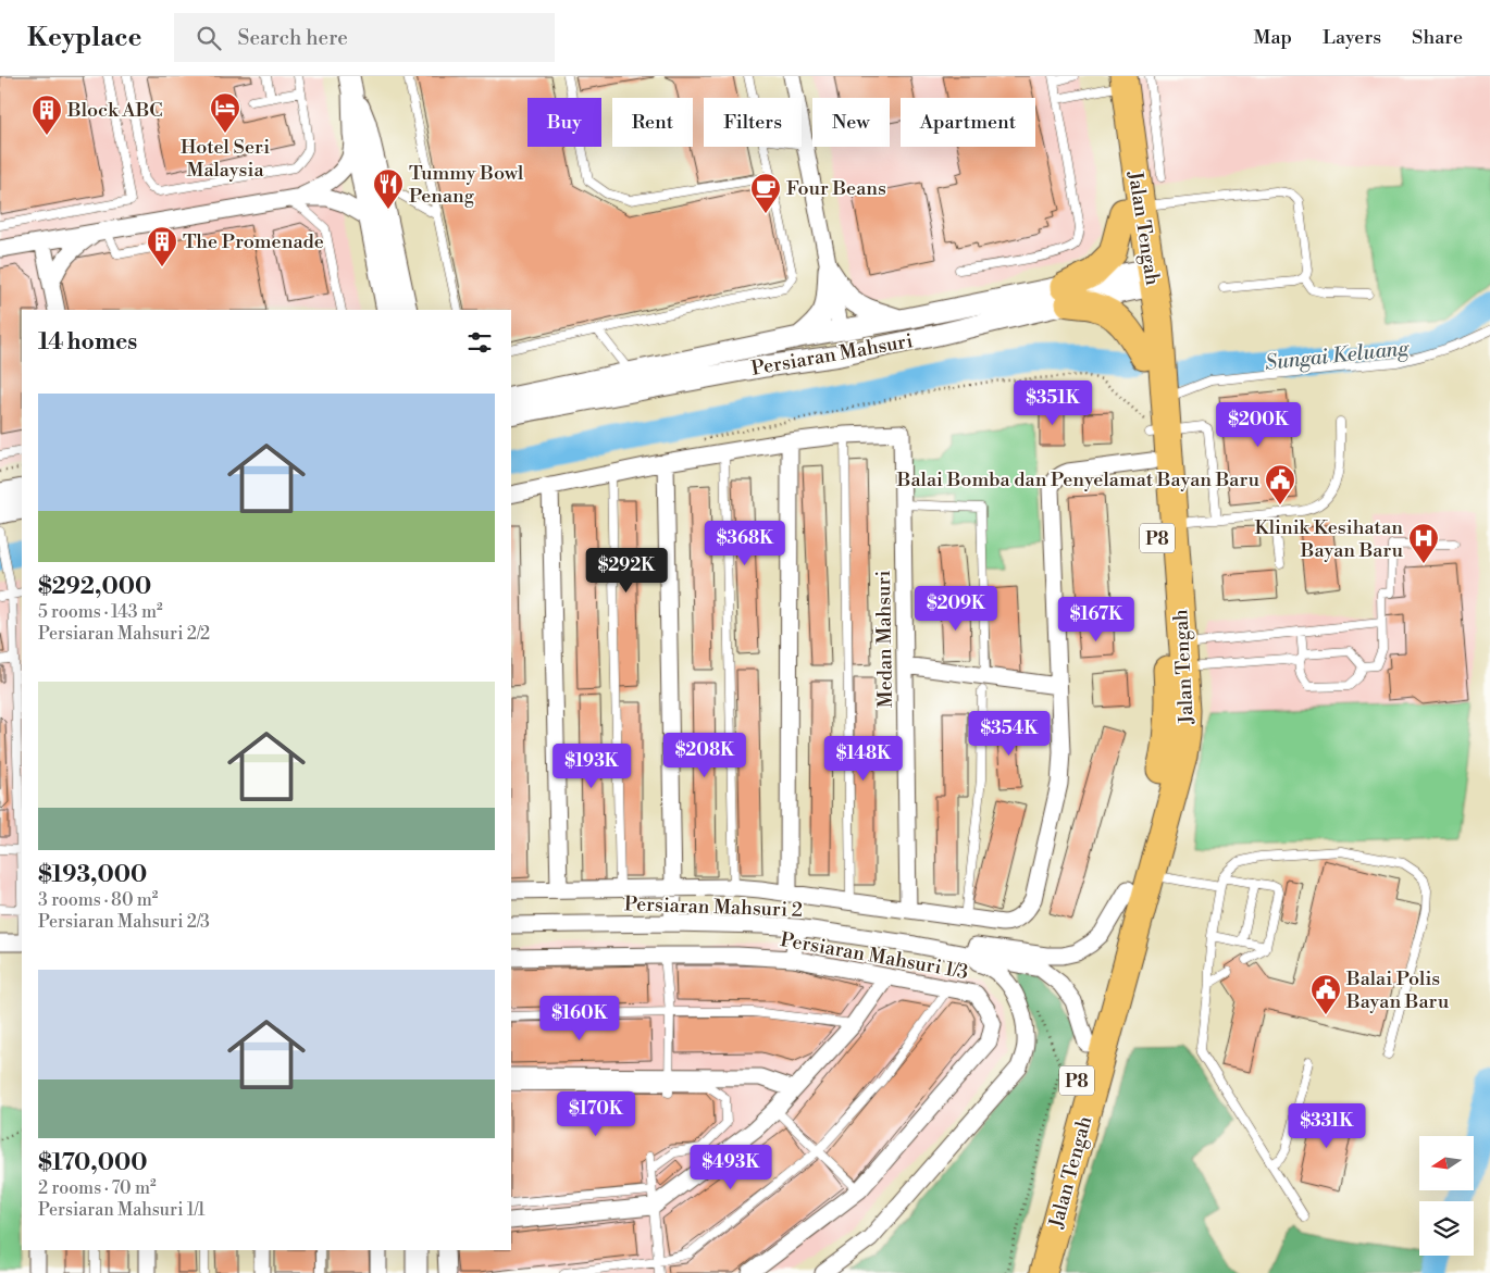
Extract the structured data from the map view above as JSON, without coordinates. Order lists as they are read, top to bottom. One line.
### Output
{"streets":{"main road":["Jalan Tengah","P8"],"street":["Persiaran Mahsuri","Medan Mahsuri","Persiaran Mahsuri 2","Persiaran Mahsuri 1/3"]},"crossings":[["Jalan Tengah","Persiaran Mahsuri"]],"water":["Sungai Keluang"],"places":{"hotel":["Hotel Seri Malaysia"],"building":["Block ABC","The Promenade"],"restaurant":["Tummy Bowl Penang"],"cafe":["Four Beans"],"public building":["Balai Bomba dan Penyelamat Bayan Baru","Balai Polis Bayan Baru"],"hospital":["Klinik Kesihatan Bayan Baru"]},"north":"left","page":{"header":"Keyplace","search":"Search here","nav":["Map","Layers","Share"],"chip":["Buy","Rent","Filters","New","Apartment"],"heading":"14 homes","list":[{"name":"$292,000","note":"5 rooms · 143 m² · Persiaran Mahsuri 2/2"},{"name":"$193,000","note":"3 rooms · 80 m² · Persiaran Mahsuri 2/3"},{"name":"$170,000","note":"2 rooms · 70 m² · Persiaran Mahsuri 1/1"}],"price":["$351K","$200K","$368K","$292K","$209K","$167K","$354K","$208K","$148K","$193K","$160K","$170K","$331K","$493K"]}}
